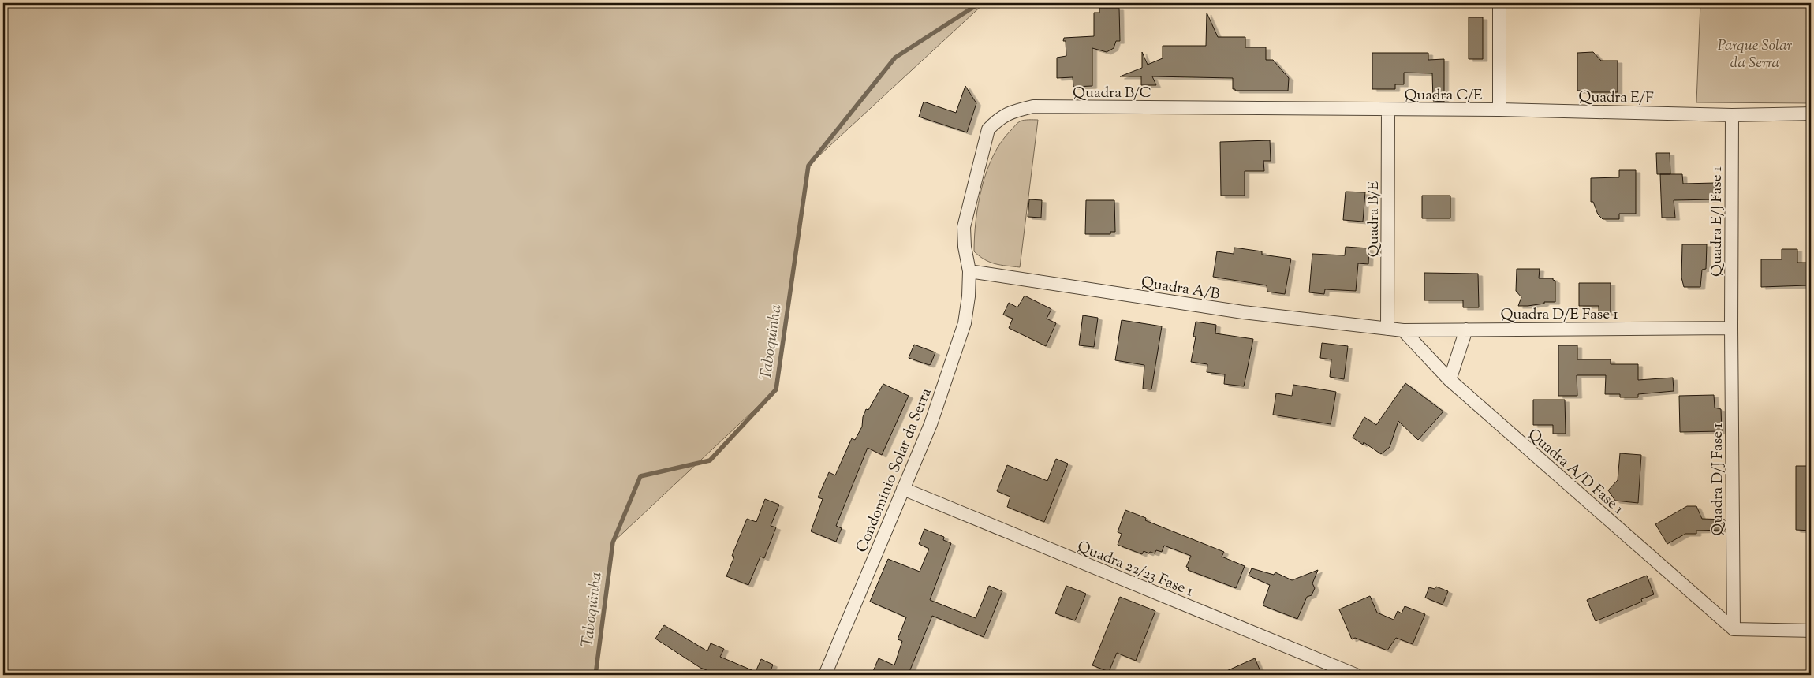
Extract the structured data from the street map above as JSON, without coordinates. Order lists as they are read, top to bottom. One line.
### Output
{"streets":{"street":["Quadra B/C","Quadra C/E","Quadra E/F","Quadra B/E","Quadra E/J Fase 1","Quadra A/B","Quadra D/E Fase 1","Condomínio Solar da Serra","Quadra A/D Fase 1","Quadra D/J Fase 1","Quadra 22/23 Fase 1"]},"crossings":[["Quadra B/C","Quadra C/E"],["Quadra B/C","Quadra B/E"],["Quadra B/C","Quadra A/B"],["Quadra B/C","Condomínio Solar da Serra"],["Quadra C/E","Quadra E/F"],["Quadra C/E","Quadra B/E"],["Quadra E/F","Quadra E/J Fase 1"],["Quadra B/E","Quadra A/B"],["Quadra B/E","Quadra D/E Fase 1"],["Quadra E/J Fase 1","Quadra D/E Fase 1"],["Quadra E/J Fase 1","Quadra D/J Fase 1"],["Quadra A/B","Quadra D/E Fase 1"],["Quadra A/B","Condomínio Solar da Serra"],["Quadra D/E Fase 1","Quadra A/D Fase 1"],["Quadra D/E Fase 1","Quadra D/J Fase 1"],["Condomínio Solar da Serra","Quadra 22/23 Fase 1"],["Quadra A/D Fase 1","Quadra D/J Fase 1"]],"water":["Taboquinha"],"parks":["Parque Solar da Serra"]}
